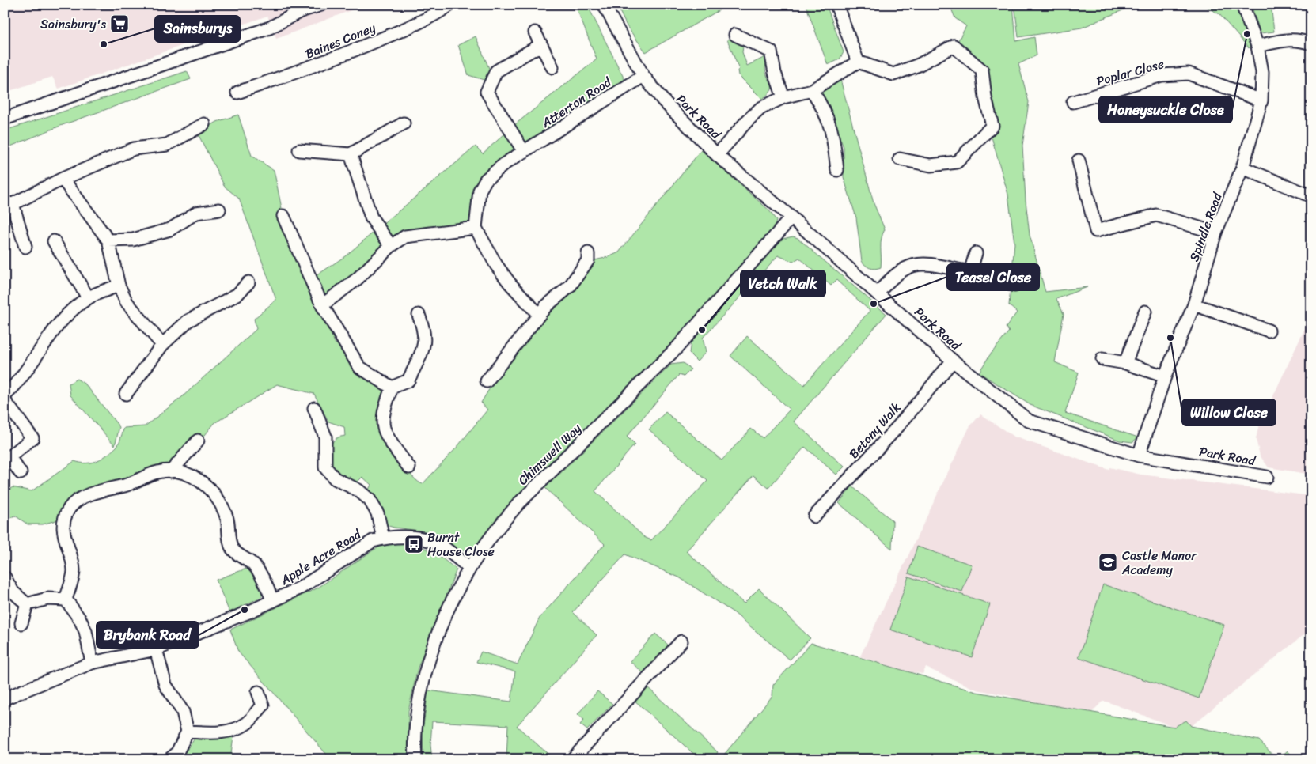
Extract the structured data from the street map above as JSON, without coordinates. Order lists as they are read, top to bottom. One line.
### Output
{"streets":{"street":["Baines Coney","Poplar Close","Atterton Road","Park Road","Spindle Road","Betony Walk","Chimswell Way","Apple Acre Road"]},"crossings":[["Poplar Close","Spindle Road"],["Atterton Road","Park Road"],["Park Road","Spindle Road"],["Park Road","Betony Walk"],["Park Road","Chimswell Way"],["Chimswell Way","Apple Acre Road"]],"places":{"supermarket":["Sainsbury's"],"other":["Honeysuckle Close","Sainsburys","Teasel Close","Vetch Walk","Willow Close","Brybank Road"],"bus stop":["Burnt House Close"],"school or university":["Castle Manor Academy"]}}
